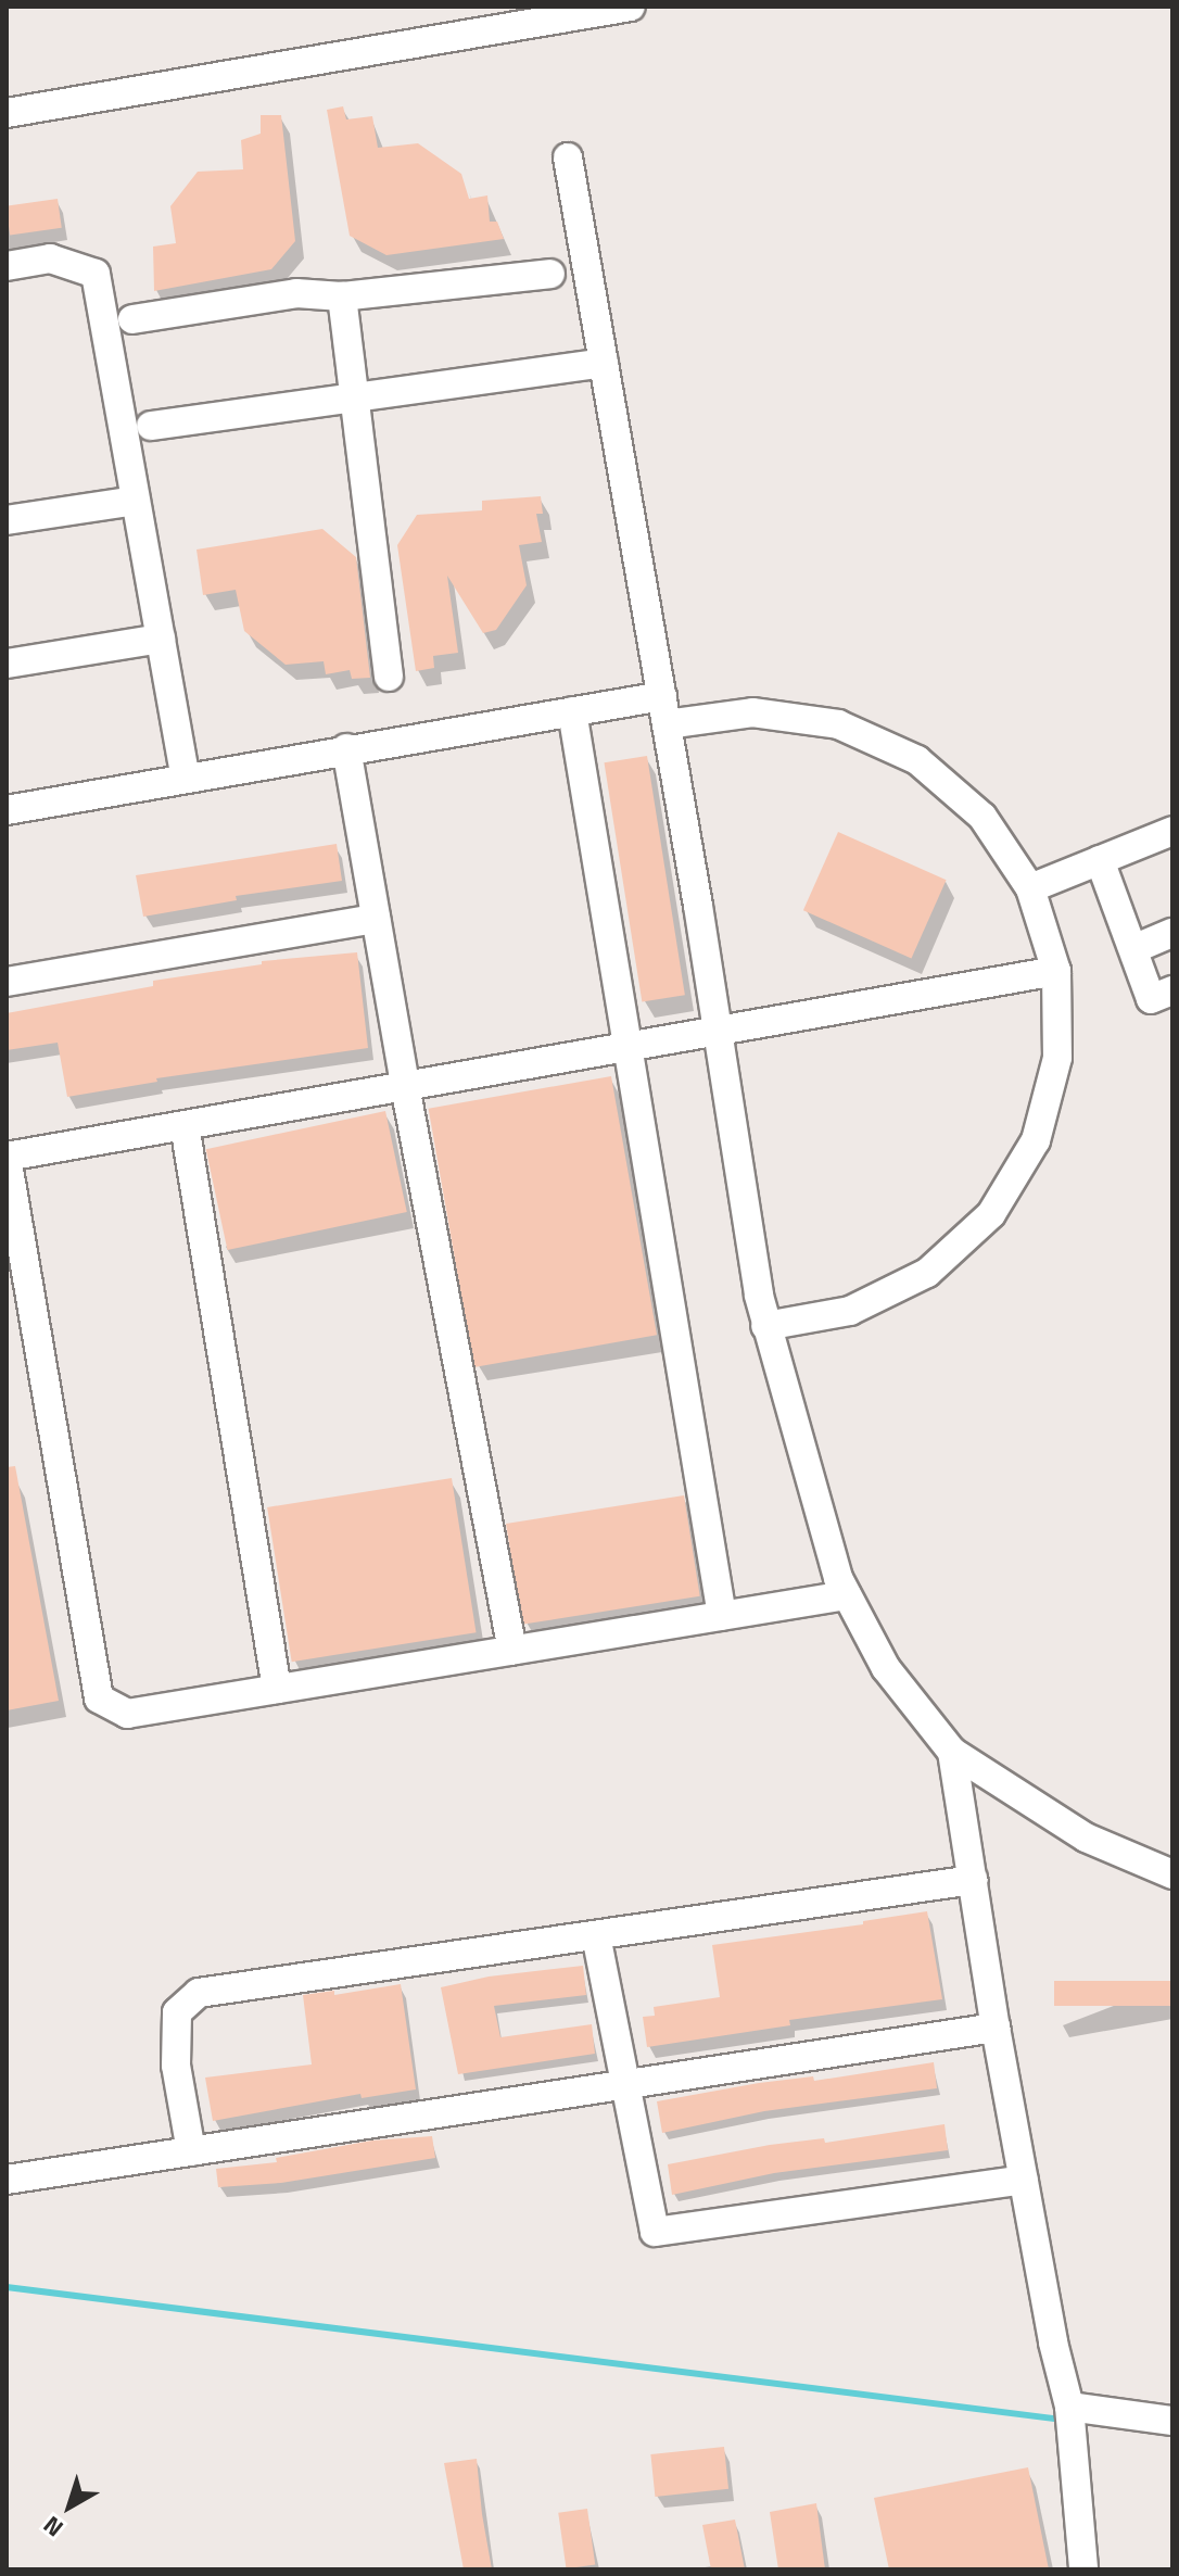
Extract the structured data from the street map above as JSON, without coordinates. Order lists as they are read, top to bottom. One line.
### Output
{"north":"bottom left"}
